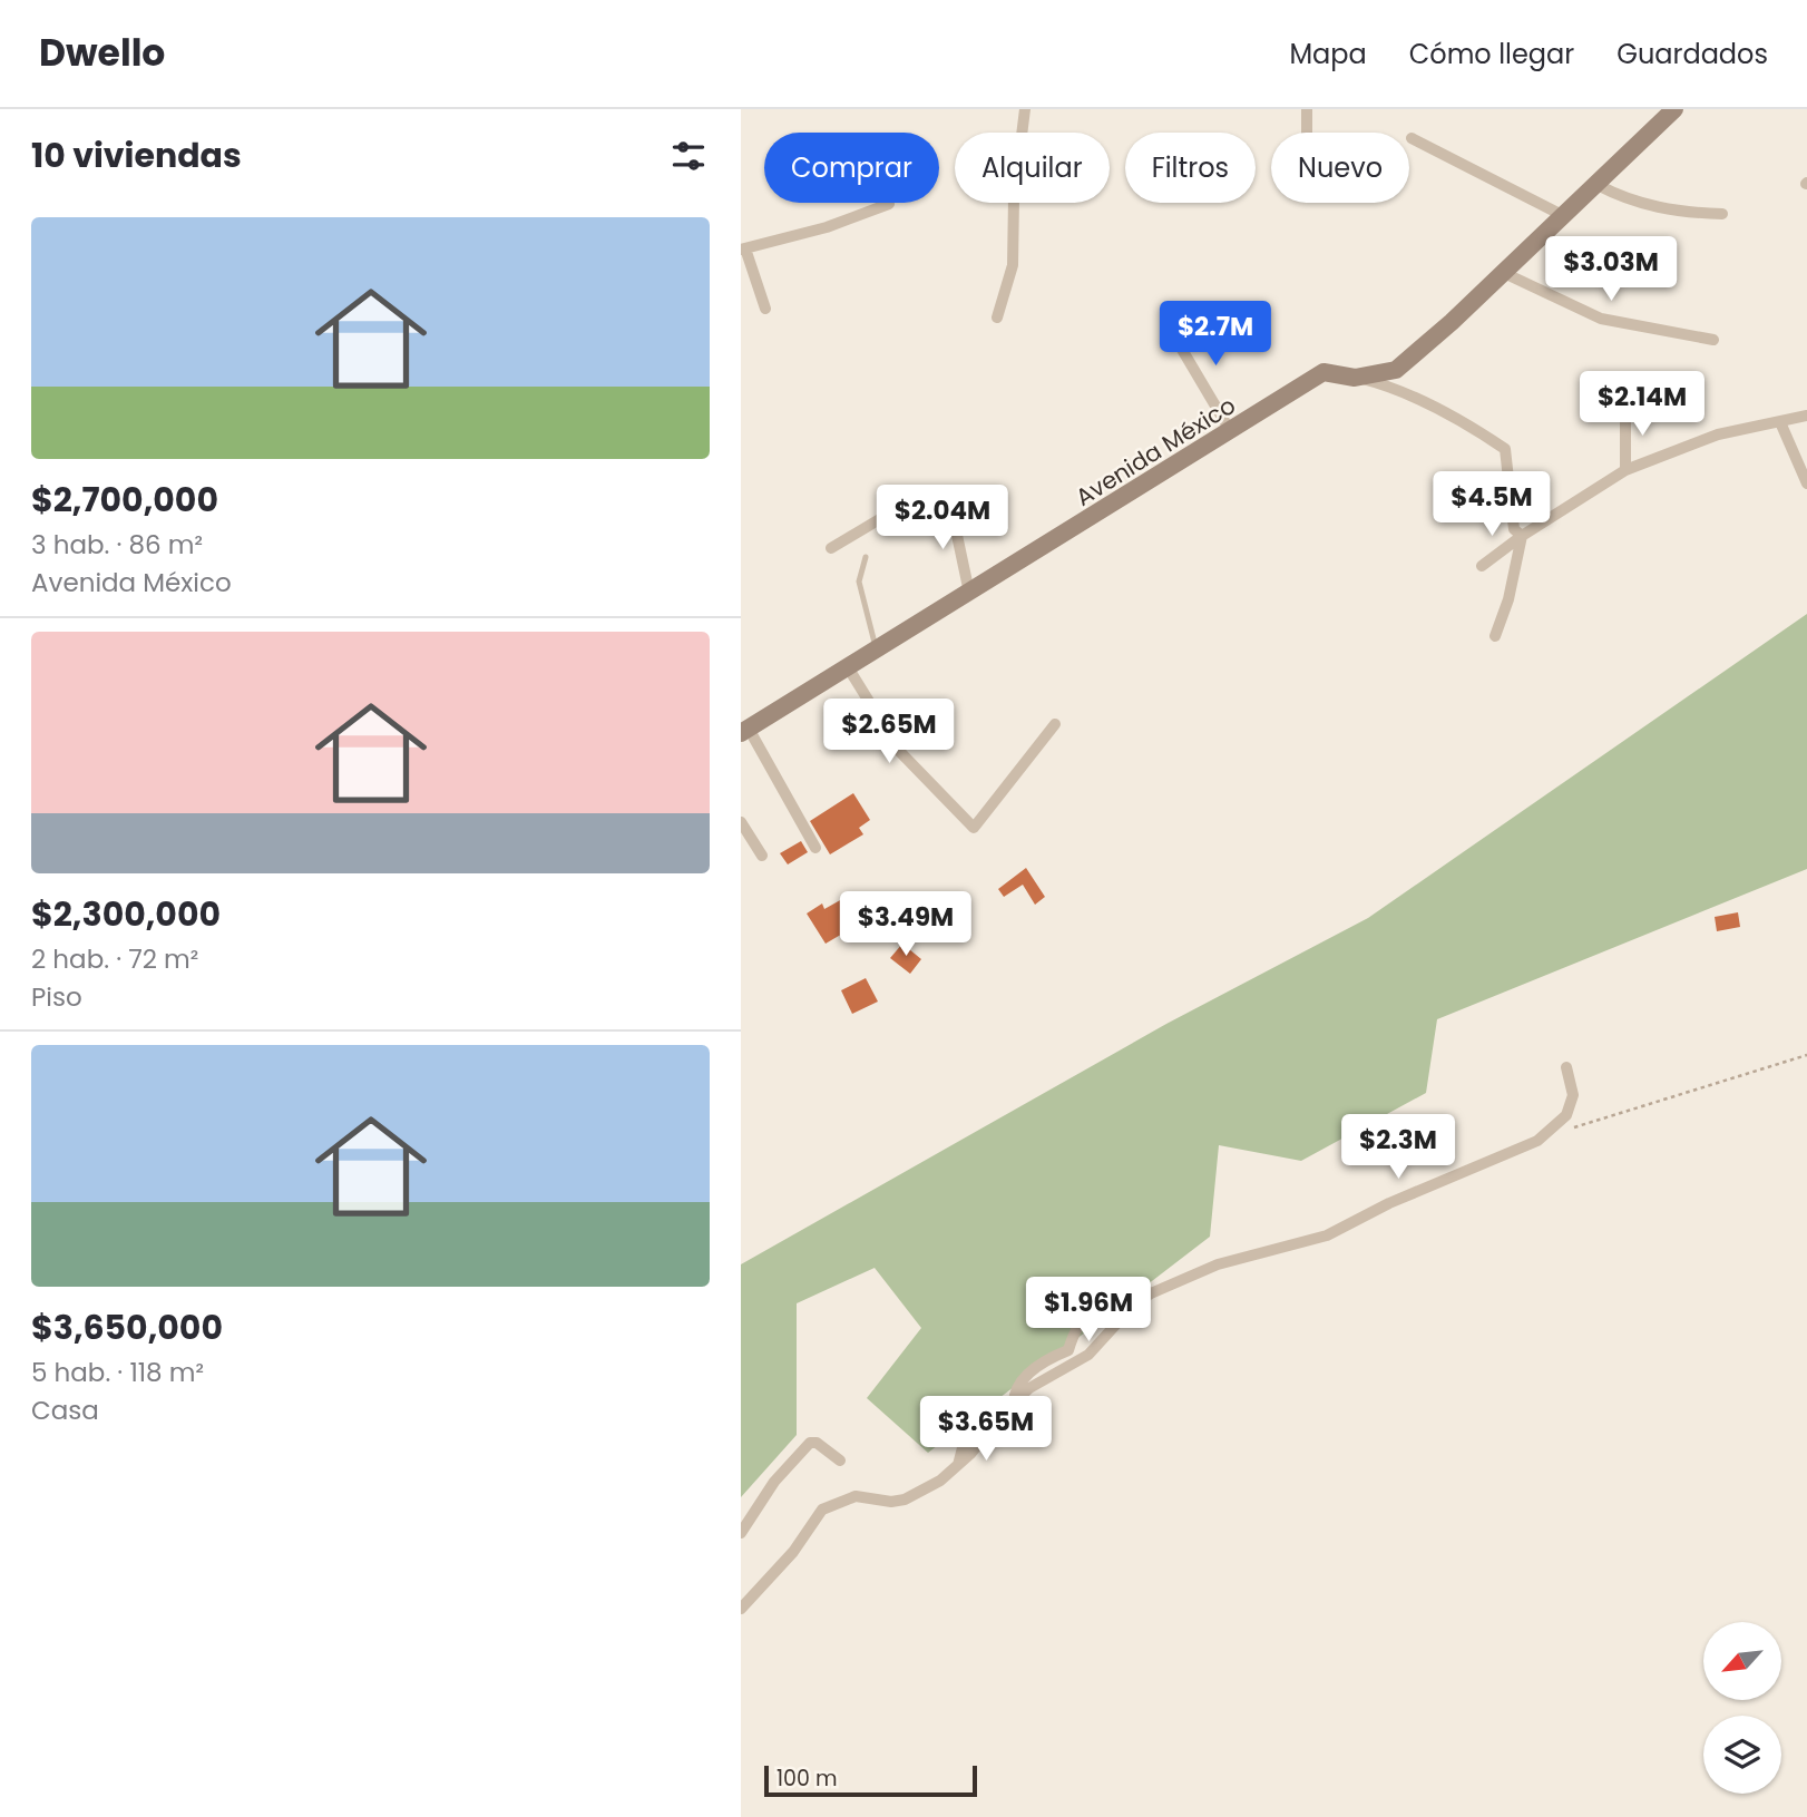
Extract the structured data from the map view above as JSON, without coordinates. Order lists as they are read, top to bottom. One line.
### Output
{"streets":{"main road":["Avenida México"]},"scale_bar":"100 m","north":"bottom left","page":{"header":"Dwello","nav":["Mapa","Cómo llegar","Guardados"],"heading":"10 viviendas","chip":["Comprar","Alquilar","Filtros","Nuevo"],"list":[{"name":"$2,700,000","note":"3 hab. · 86 m² · Avenida México"},{"name":"$2,300,000","note":"2 hab. · 72 m² · Piso"},{"name":"$3,650,000","note":"5 hab. · 118 m² · Casa"}],"price":["$3.03M","$2.7M","$2.14M","$4.5M","$2.04M","$2.65M","$3.49M","$2.3M","$1.96M","$3.65M"],"scale":"100 m"}}
